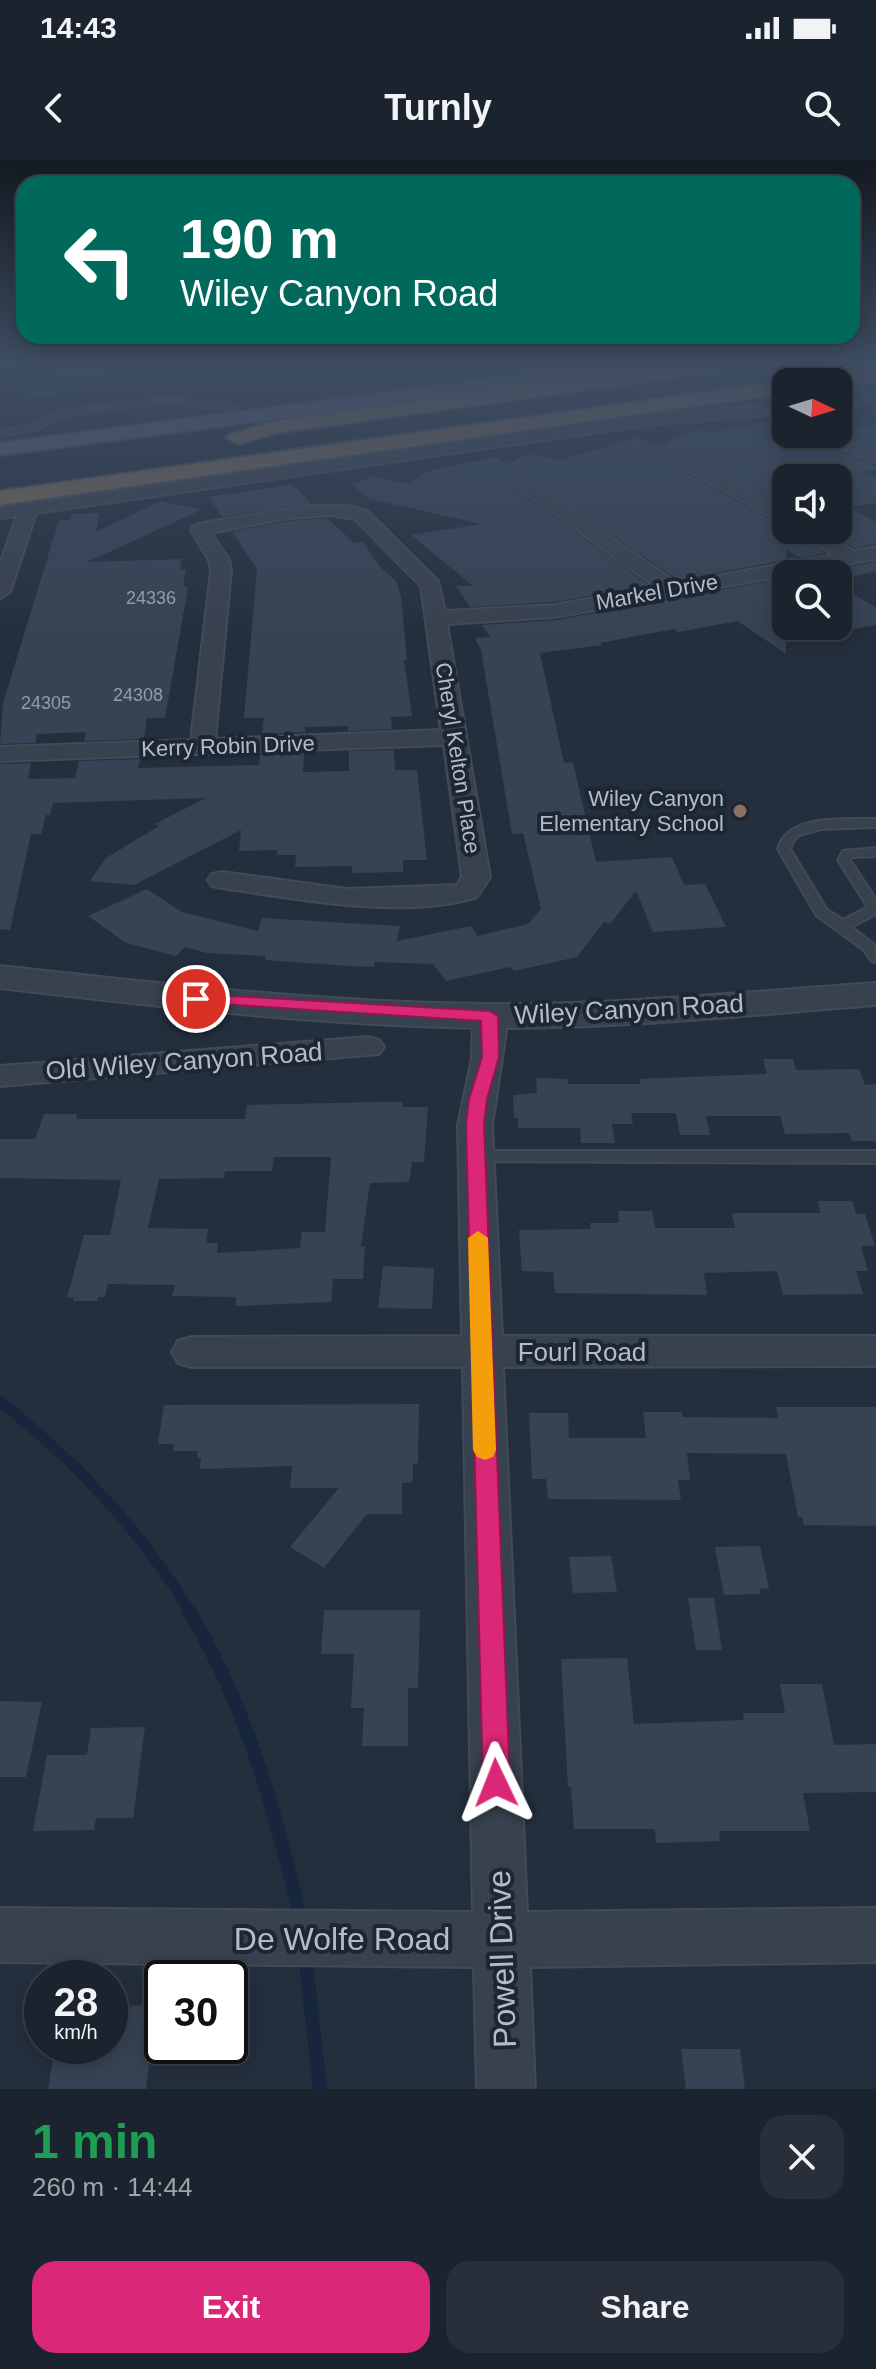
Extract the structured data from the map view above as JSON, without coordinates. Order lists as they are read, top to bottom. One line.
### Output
{"streets":{"street":["Markel Drive","Kerry Robin Drive","Cheryl Kelton Place","Wiley Canyon Road","Old Wiley Canyon Road","Fourl Road","De Wolfe Road","Powell Drive"]},"crossings":[["Markel Drive","Cheryl Kelton Place"],["Kerry Robin Drive","Cheryl Kelton Place"],["Wiley Canyon Road","Powell Drive"],["Fourl Road","Powell Drive"],["De Wolfe Road","Powell Drive"]],"places":["Wiley Canyon Elementary School"],"house_numbers":["24336","24308","24305"],"north":"right","page":{"status":"14:43","header":"Turnly","turn":["190 m","Wiley Canyon Road"],"speed":"28 km/h","limit":"30","heading":["1 min","260 m · 14:44"],"buttons":["Exit","Share"]}}
